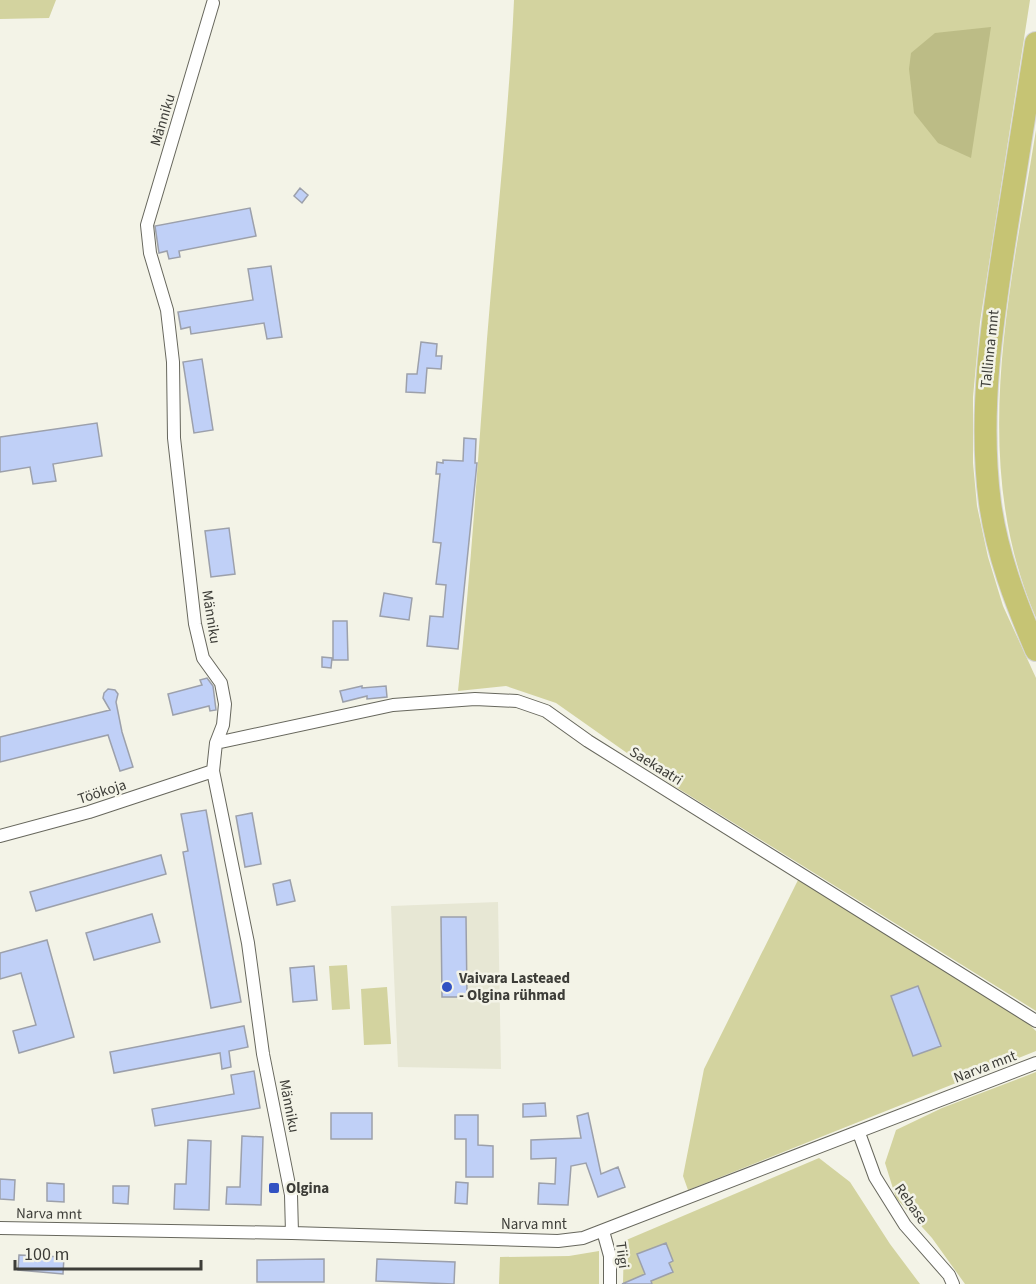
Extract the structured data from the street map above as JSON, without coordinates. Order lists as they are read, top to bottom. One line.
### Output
{"streets":{"highway":["Tallinna mnt"],"street":["Männiku","Saekaatri","Töökoja","Narva mnt","Rebase","Tiigi"]},"crossings":[["Männiku","Saekaatri"],["Männiku","Töökoja"],["Männiku","Narva mnt"],["Narva mnt","Rebase"],["Narva mnt","Tiigi"]],"places":{"other":["Vaivara Lasteaed - Olgina rühmad"],"transit":["Olgina"]},"scale_bar":"100 m"}
